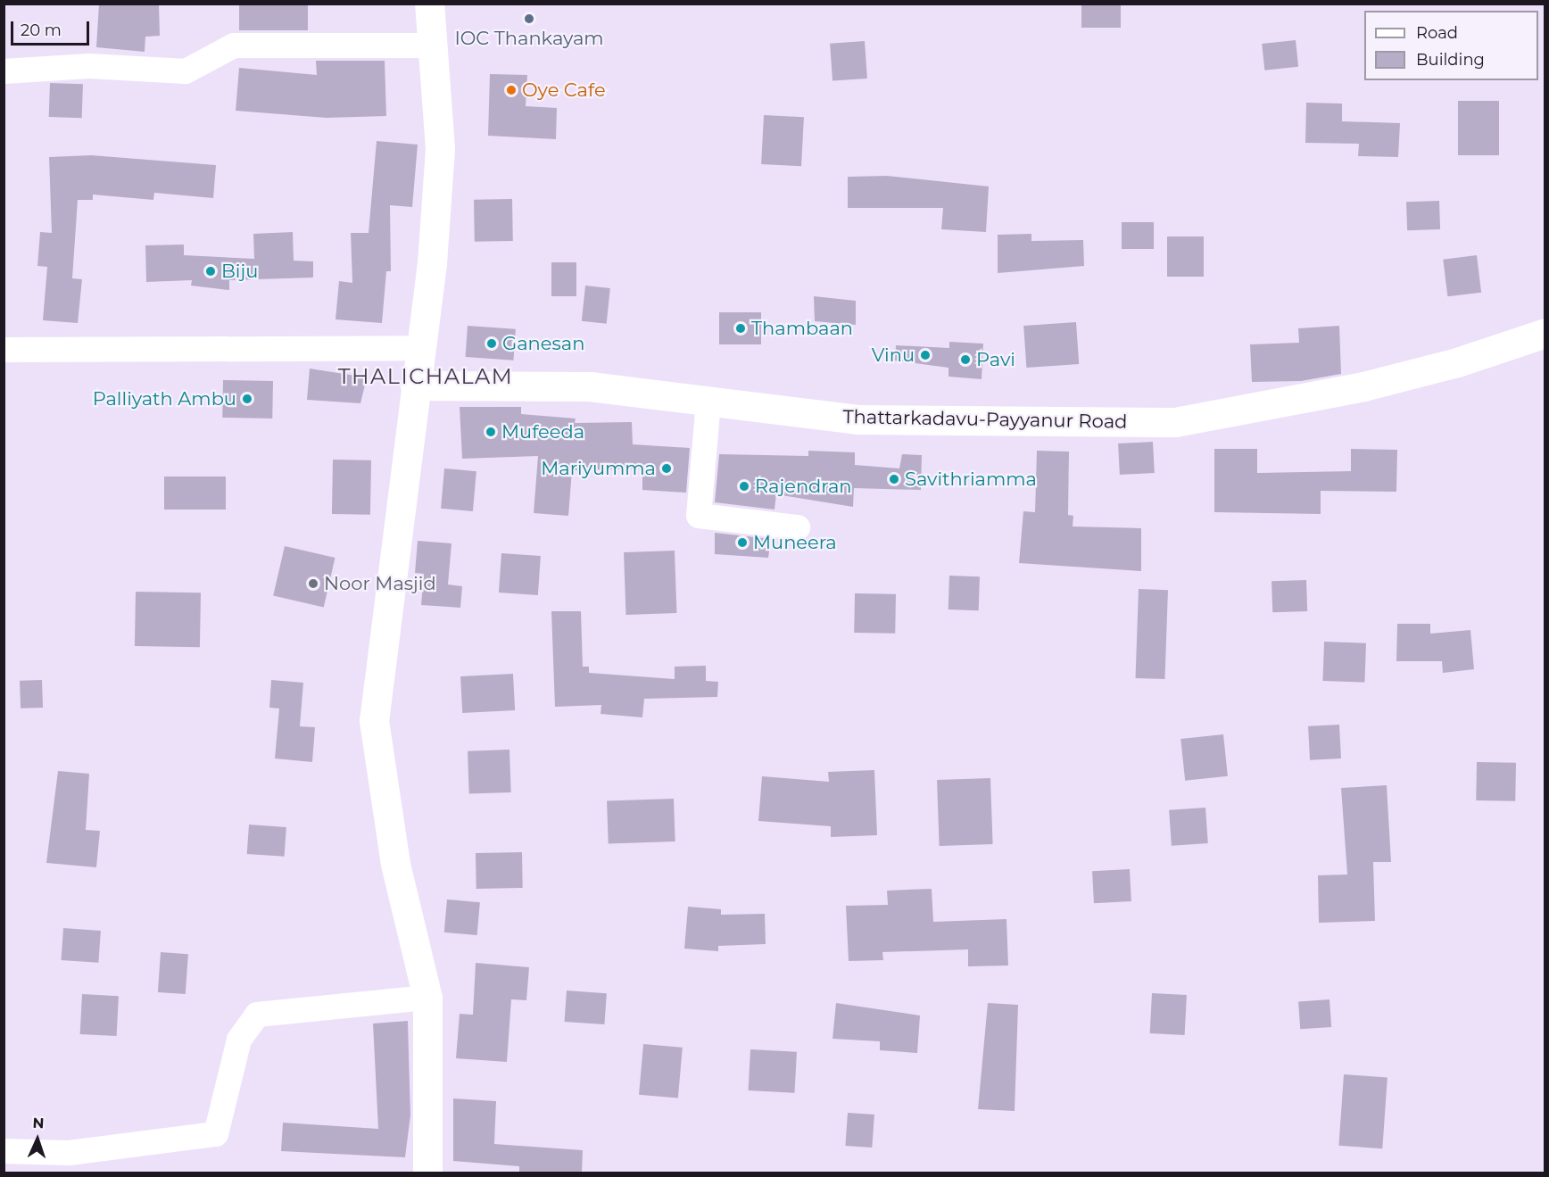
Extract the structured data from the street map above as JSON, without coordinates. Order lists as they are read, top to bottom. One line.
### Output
{"streets":{"main road":["Thattarkadavu-Payyanur Road"]},"districts":["THALICHALAM"],"places":["IOC Thankayam","Oye Cafe","Biju","Thambaan","Ganesan","Vinu","Pavi","Palliyath Ambu","Mufeeda","Mariyumma","Savithriamma","Rajendran","Muneera","Noor Masjid"],"legend":["Road","Building"],"scale_bar":"20 m","north":"top"}
